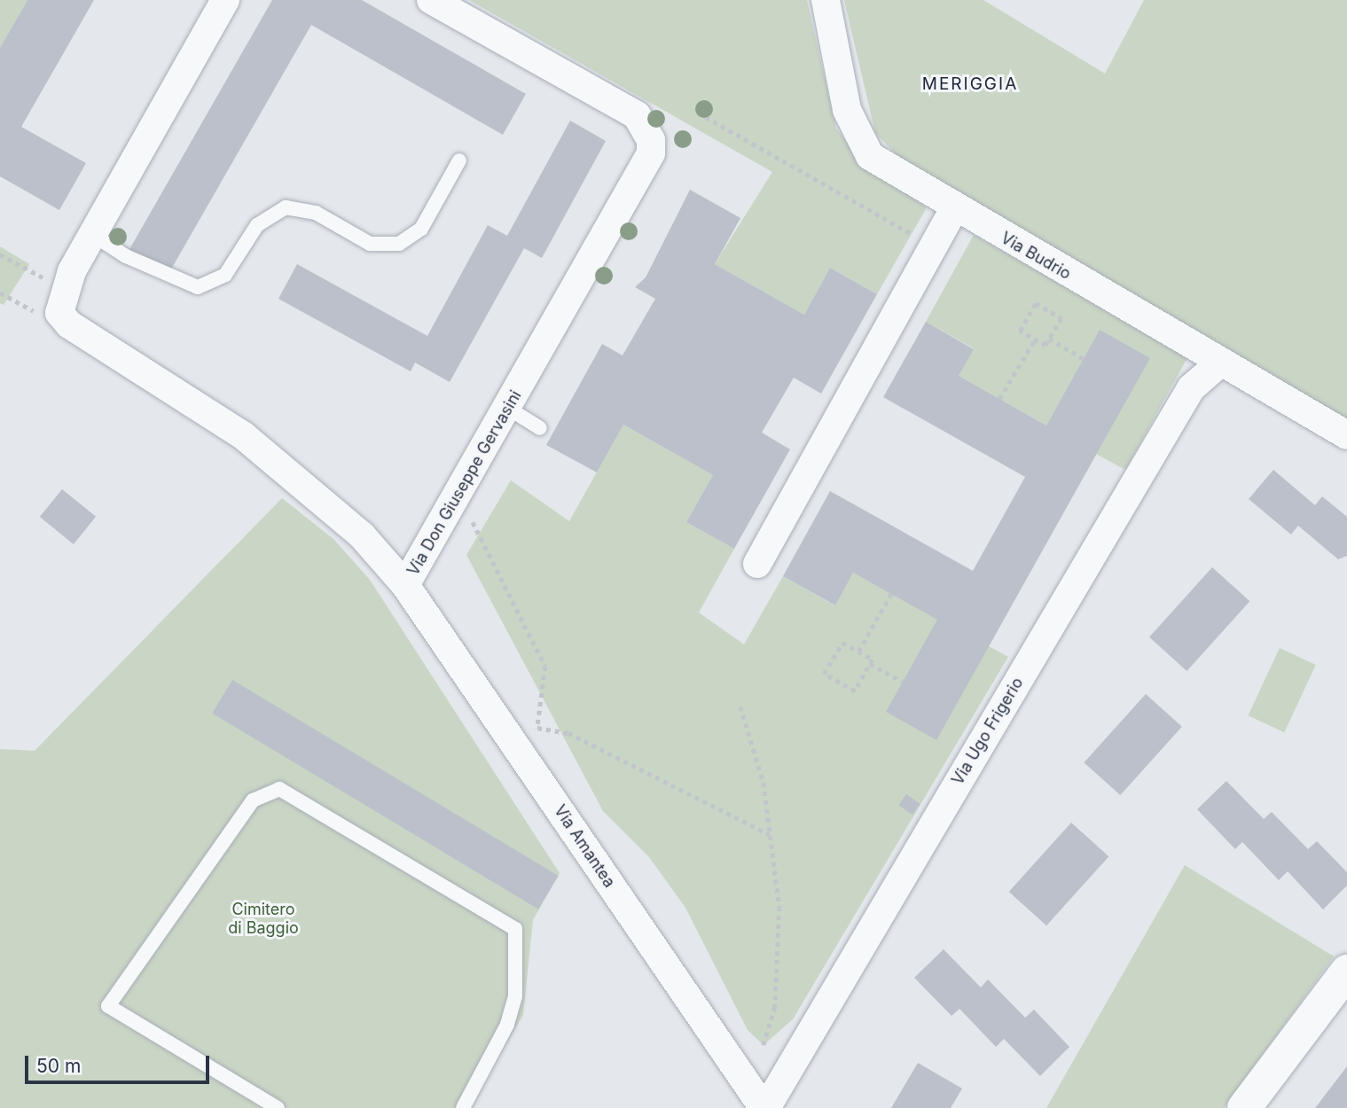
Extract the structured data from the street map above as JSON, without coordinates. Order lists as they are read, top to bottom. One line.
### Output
{"streets":{"street":["Via Budrio","Via Don Giuseppe Gervasini","Via Ugo Frigerio","Via Amantea"]},"crossings":[["Via Budrio","Via Ugo Frigerio"],["Via Don Giuseppe Gervasini","Via Amantea"],["Via Ugo Frigerio","Via Amantea"]],"districts":["MERIGGIA"],"parks":["Cimitero di Baggio"],"scale_bar":"50 m"}
